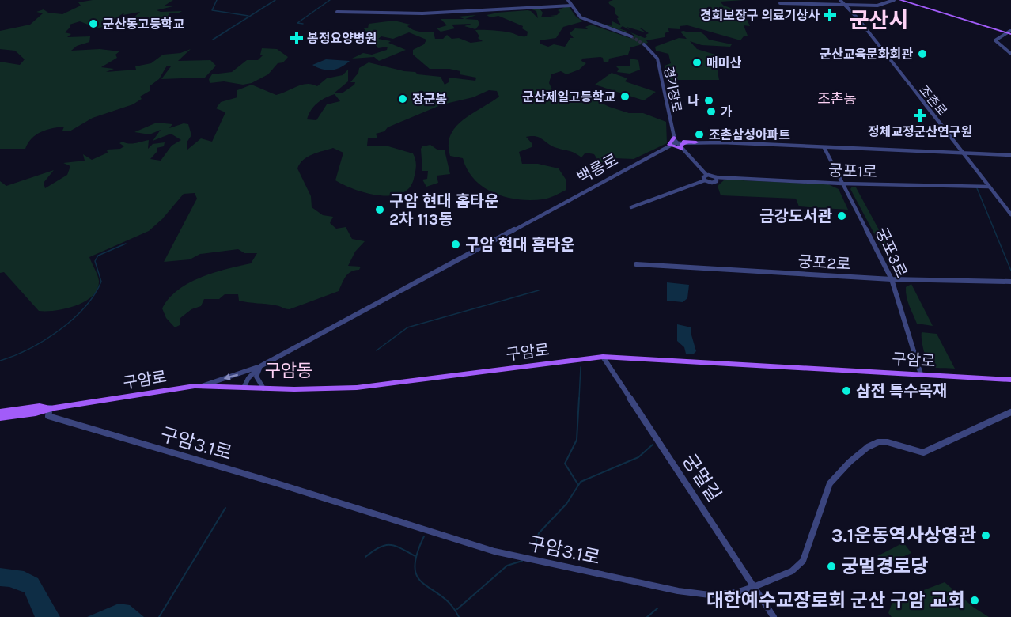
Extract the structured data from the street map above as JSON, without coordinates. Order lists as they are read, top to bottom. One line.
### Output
{"streets":{"main road":["구암로"],"street":["경기장로","조촌로","백릉로","궁포1로","궁포3로","궁포2로","구암3.1로","궁멀길"]},"crossings":[["조촌로","궁포1로"],["백릉로","구암로"],["궁포1로","궁포3로"],["궁포3로","궁포2로"],["궁포3로","구암로"],["구암로","구암3.1로"],["구암로","궁멀길"],["구암3.1로","궁멀길"]],"districts":["군산시","조촌동","구암동"],"places":{"health":["경희보장구 의료기상사","봉정요양병원","정체교정군산연구원"],"other":["군산동고등학교","군산교육문화회관","매미산","군산제일고등학교","장군봉","나","가","조촌삼성아파트","구암 현대 홈타운 2차 113동","금강도서관","구암 현대 홈타운","삼전 특수목재","3.1운동역사상영관","궁멀경로당","대한예수교장로회 군산 구암 교회"]}}
